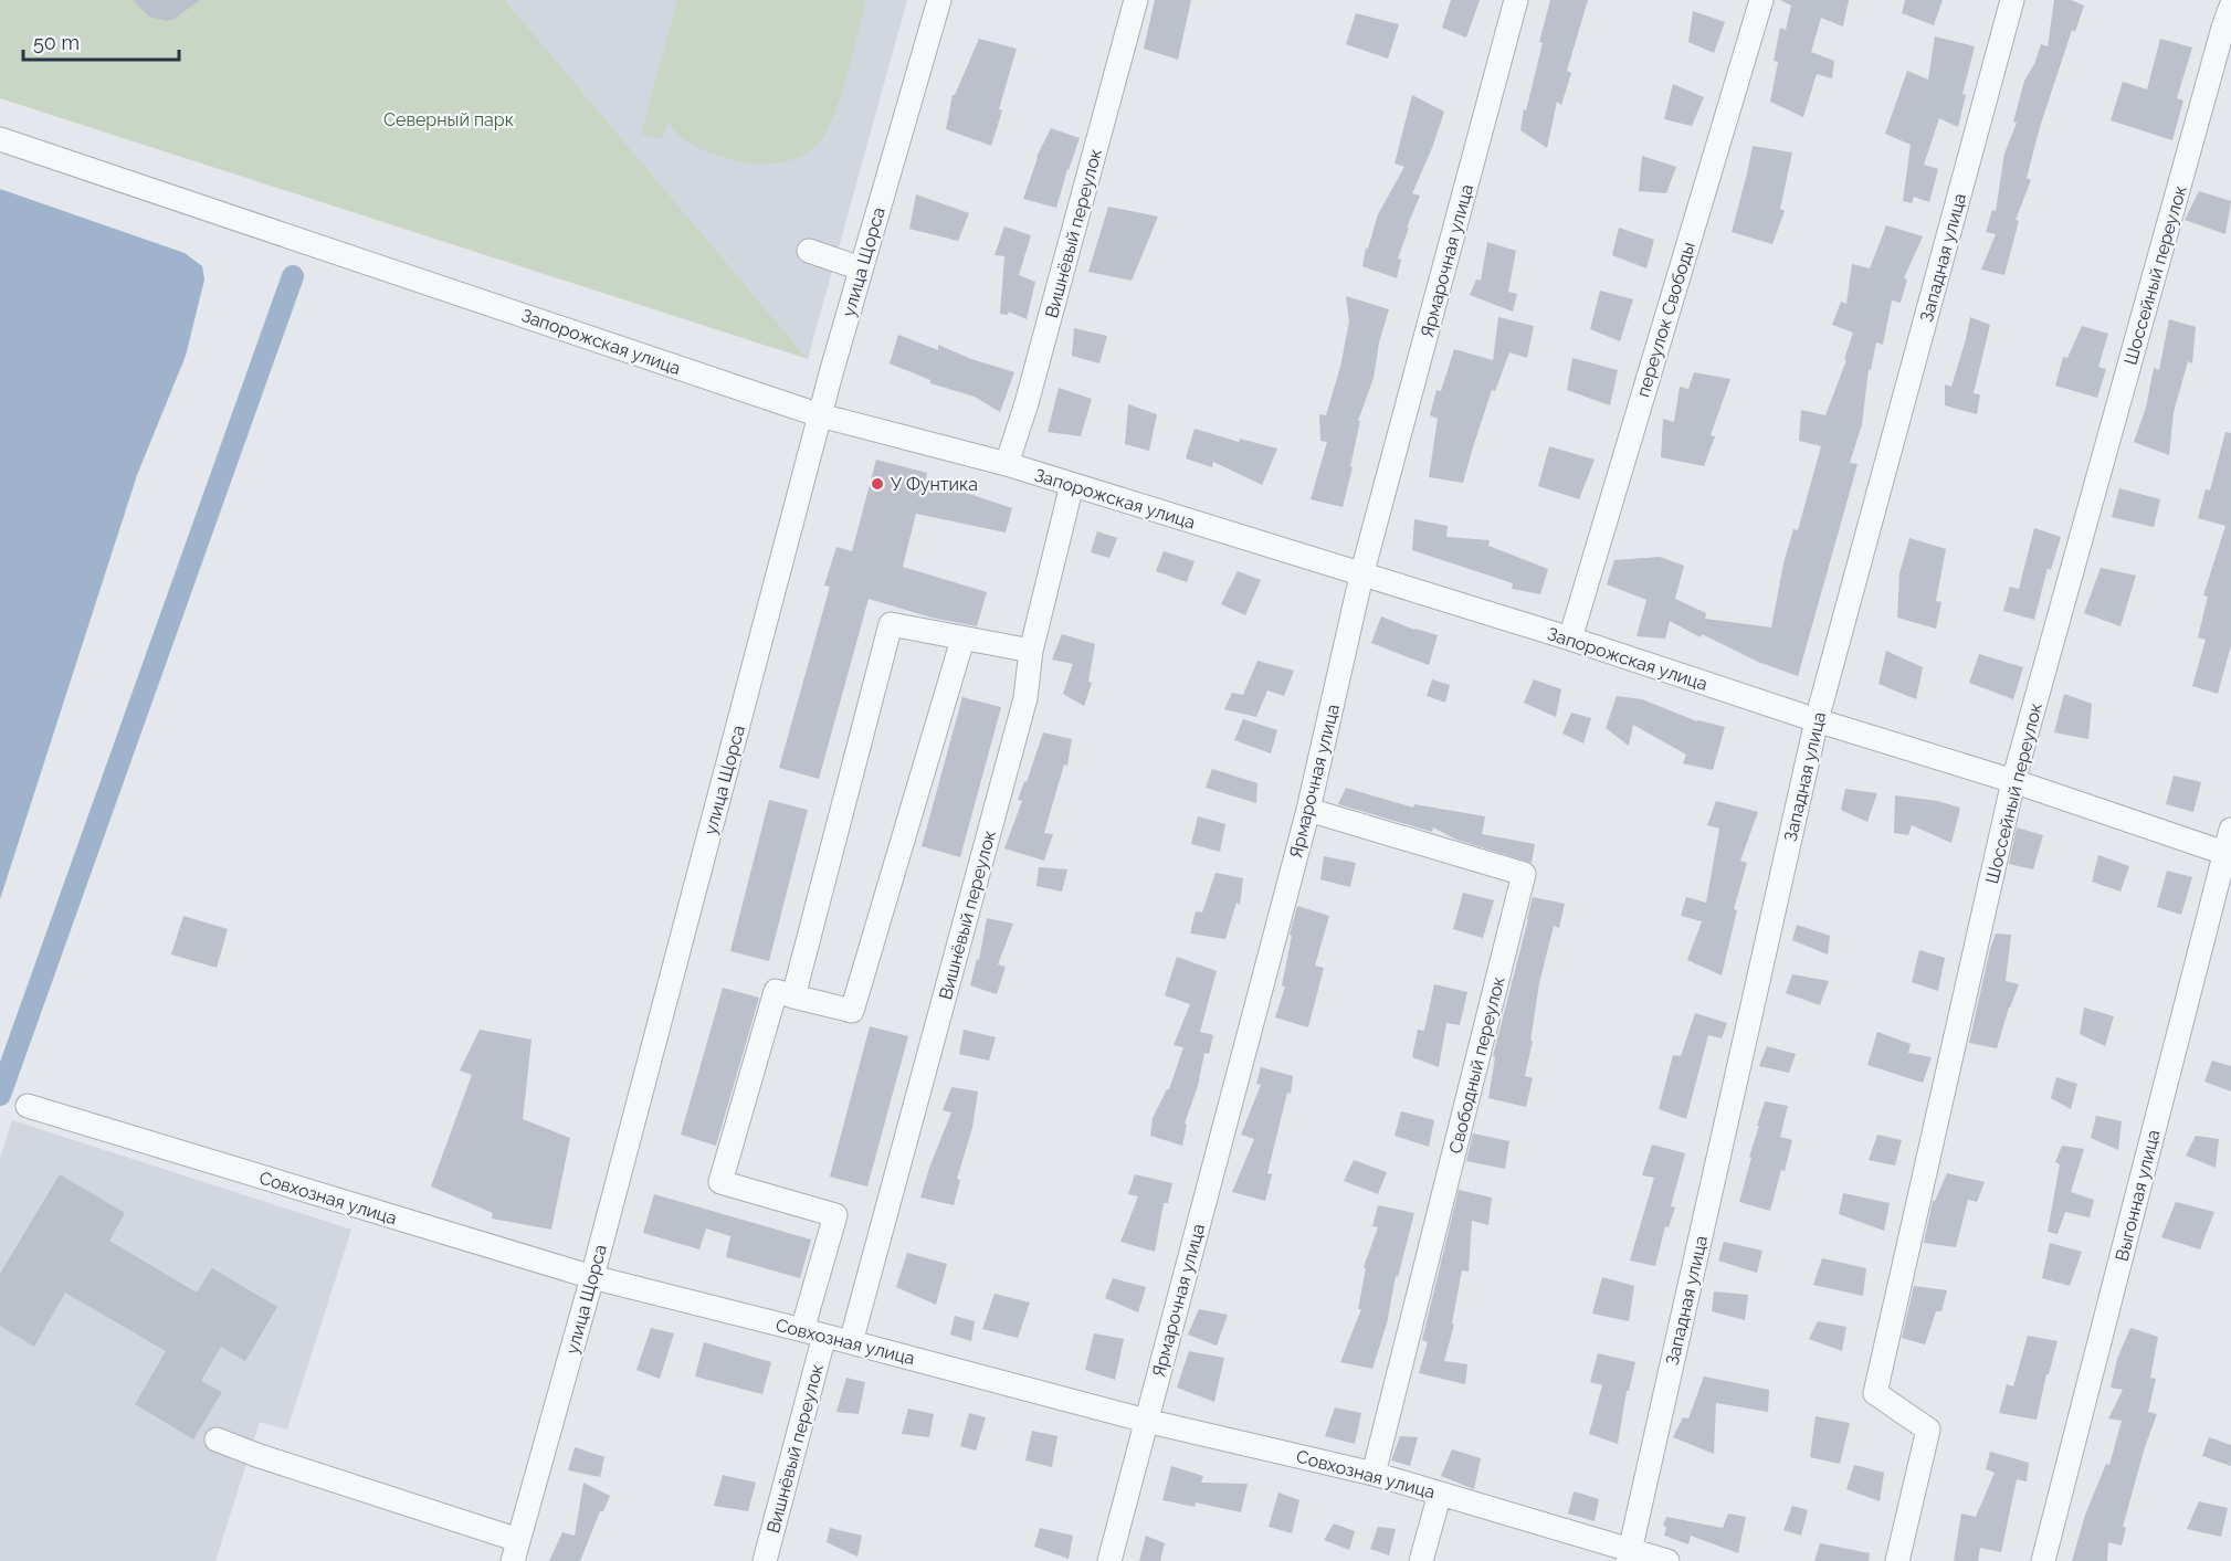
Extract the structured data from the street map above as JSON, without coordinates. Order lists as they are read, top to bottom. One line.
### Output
{"streets":{"street":["Вишнёвый переулок","Западная улица","Ярмарочная улица","улица Щорса","Шоссейный переулок","переулок Свободы","Запорожская улица","Свободный переулок","Выгонная улица","Совхозная улица"]},"crossings":[["Вишнёвый переулок","Запорожская улица"],["Вишнёвый переулок","Совхозная улица"],["Западная улица","Запорожская улица"],["Западная улица","Совхозная улица"],["Ярмарочная улица","Запорожская улица"],["Ярмарочная улица","Свободный переулок"],["Ярмарочная улица","Совхозная улица"],["улица Щорса","Запорожская улица"],["улица Щорса","Совхозная улица"],["Шоссейный переулок","Запорожская улица"],["переулок Свободы","Запорожская улица"],["Запорожская улица","Выгонная улица"],["Свободный переулок","Совхозная улица"]],"parks":["Северный парк"],"places":["У Фунтика"],"scale_bar":"50 m"}
